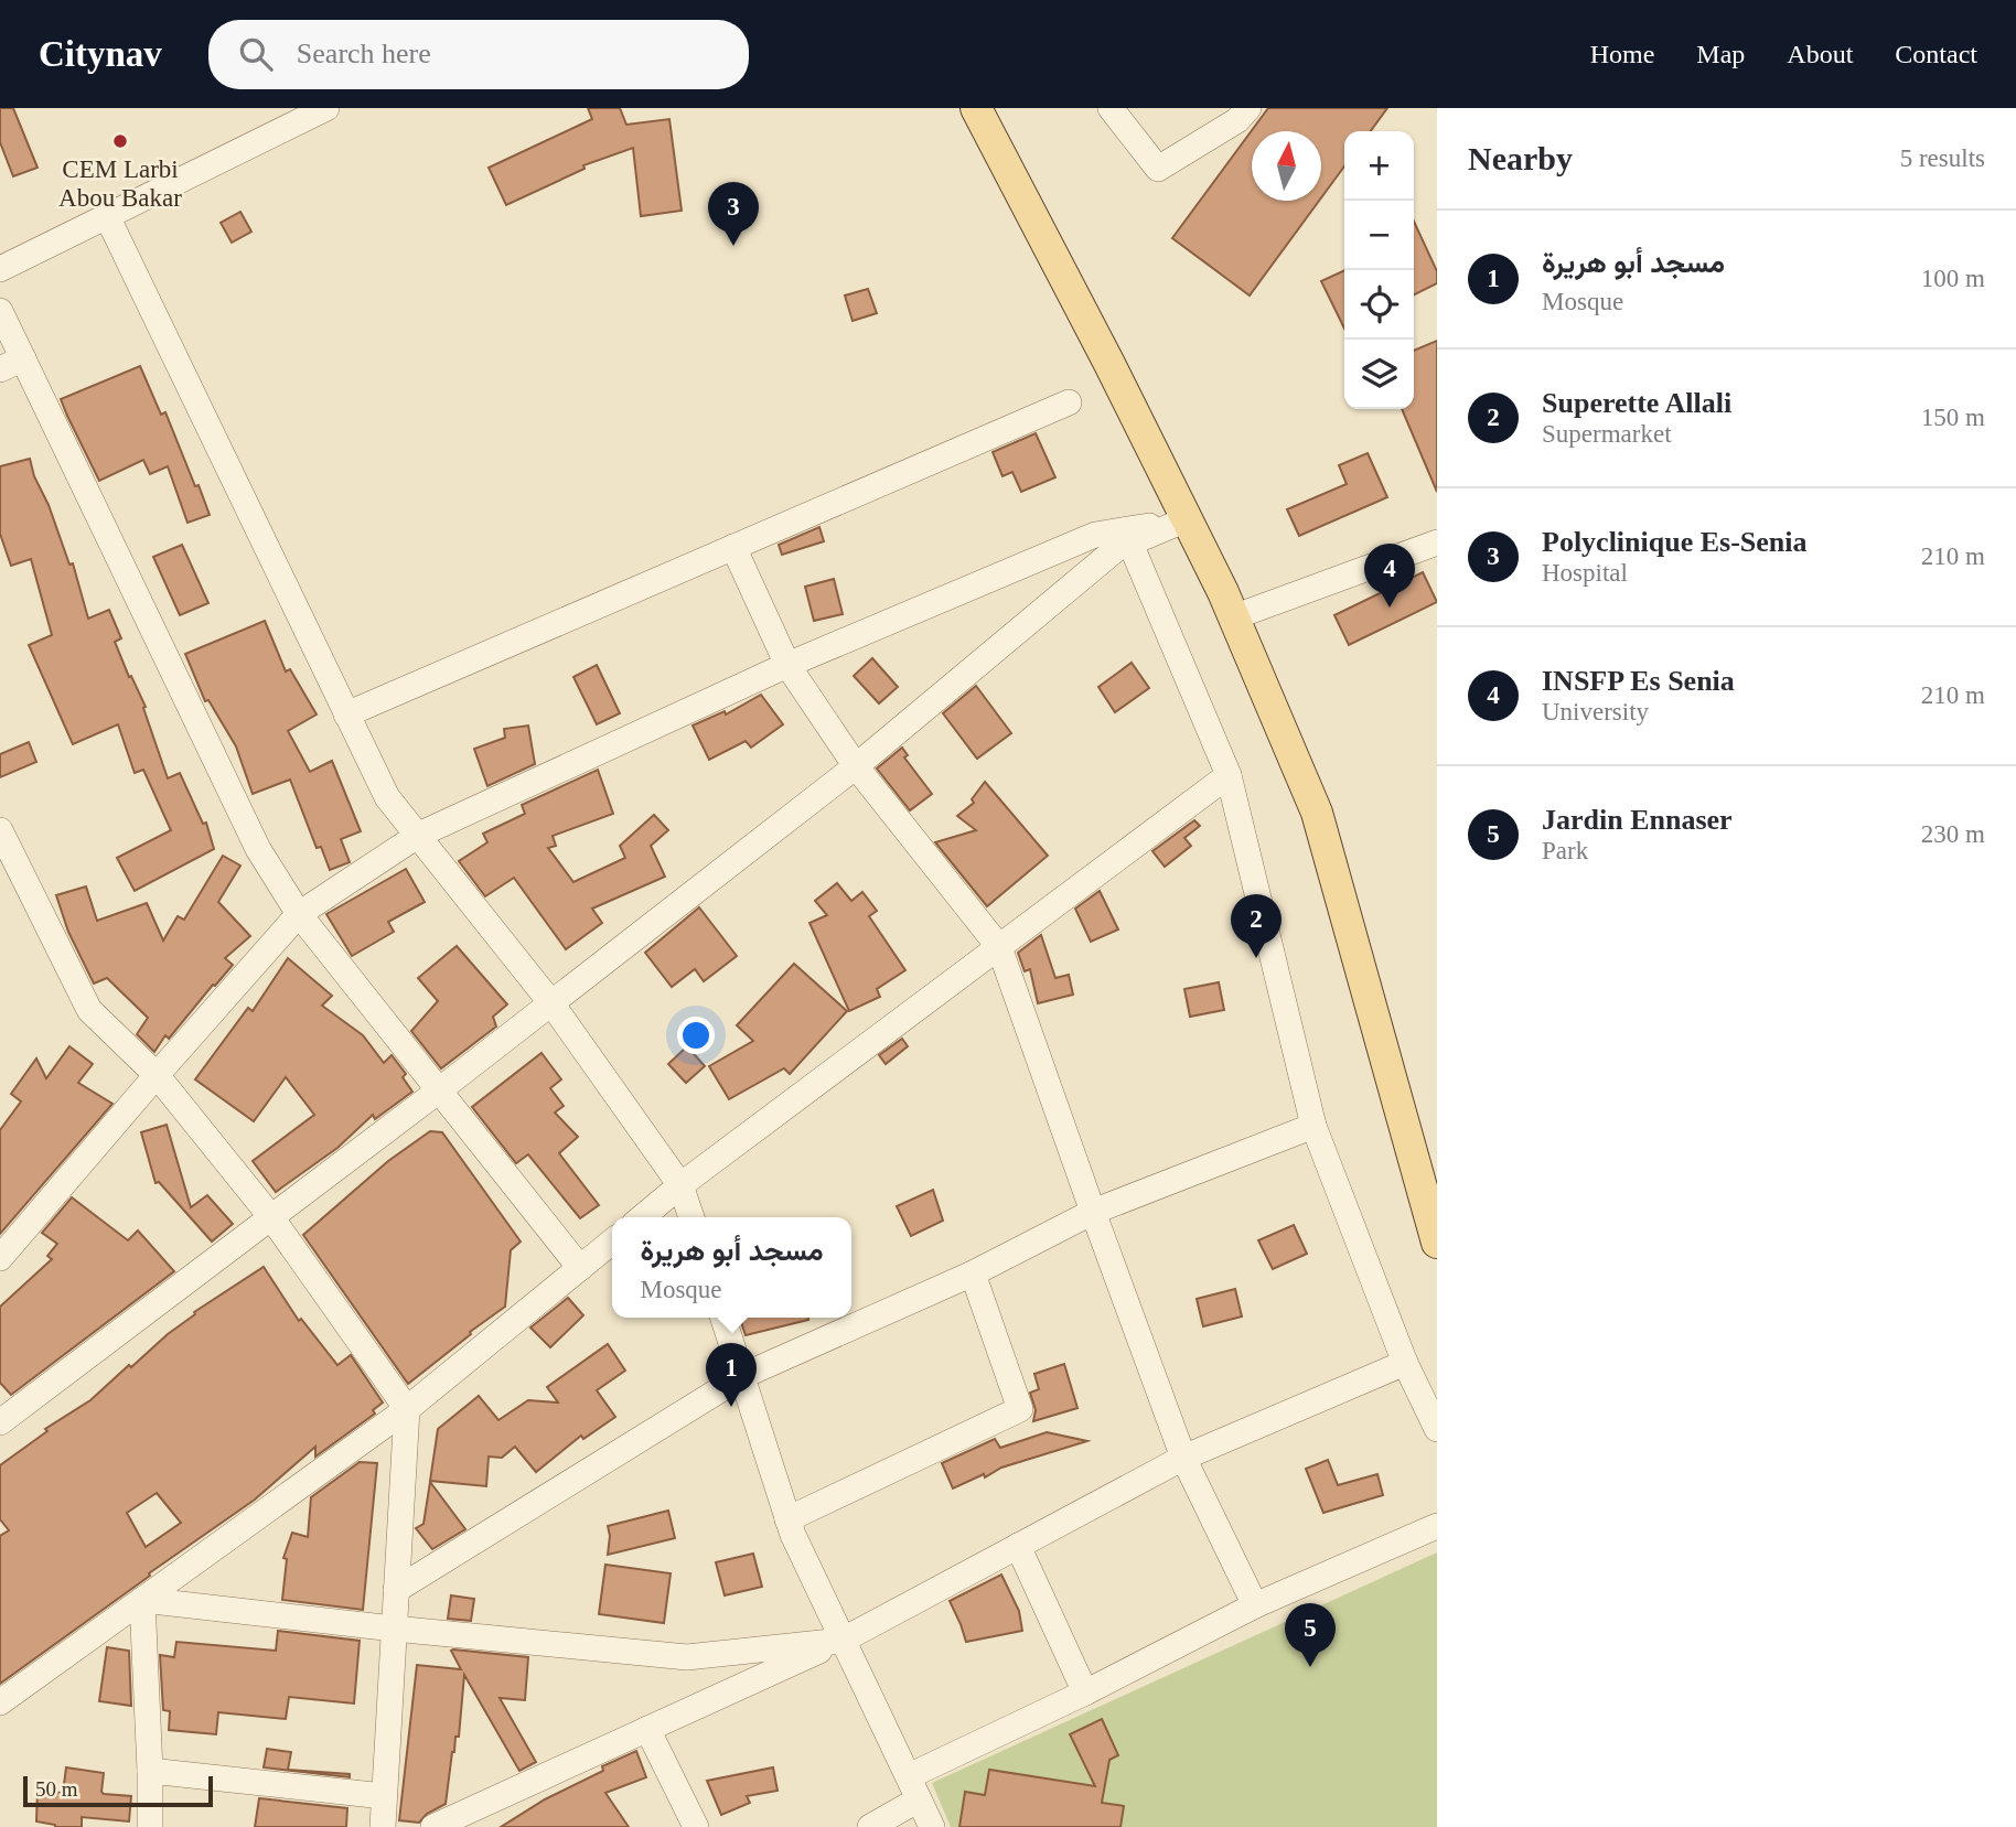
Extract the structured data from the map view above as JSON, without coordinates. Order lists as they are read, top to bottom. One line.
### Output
{"places":["CEM Larbi Abou Bakar"],"scale_bar":"50 m","north":"top","page":{"header":"Citynav","search":"Search here","nav":["Home","Map","About","Contact"],"heading":["Nearby","5 results"],"map_buttons":["+","−"],"pins":["3","4","2","1","5"],"list":[{"mark":"1","name":"مسجد أبو هريرة","note":"Mosque","value":"100 m"},{"mark":"2","name":"Superette Allali","note":"Supermarket","value":"150 m"},{"mark":"3","name":"Polyclinique Es-Senia","note":"Hospital","value":"210 m"},{"mark":"4","name":"INSFP Es Senia","note":"University","value":"210 m"},{"mark":"5","name":"Jardin Ennaser","note":"Park","value":"230 m"}],"popup":["مسجد أبو هريرة","Mosque"],"scale":"50 m"}}
